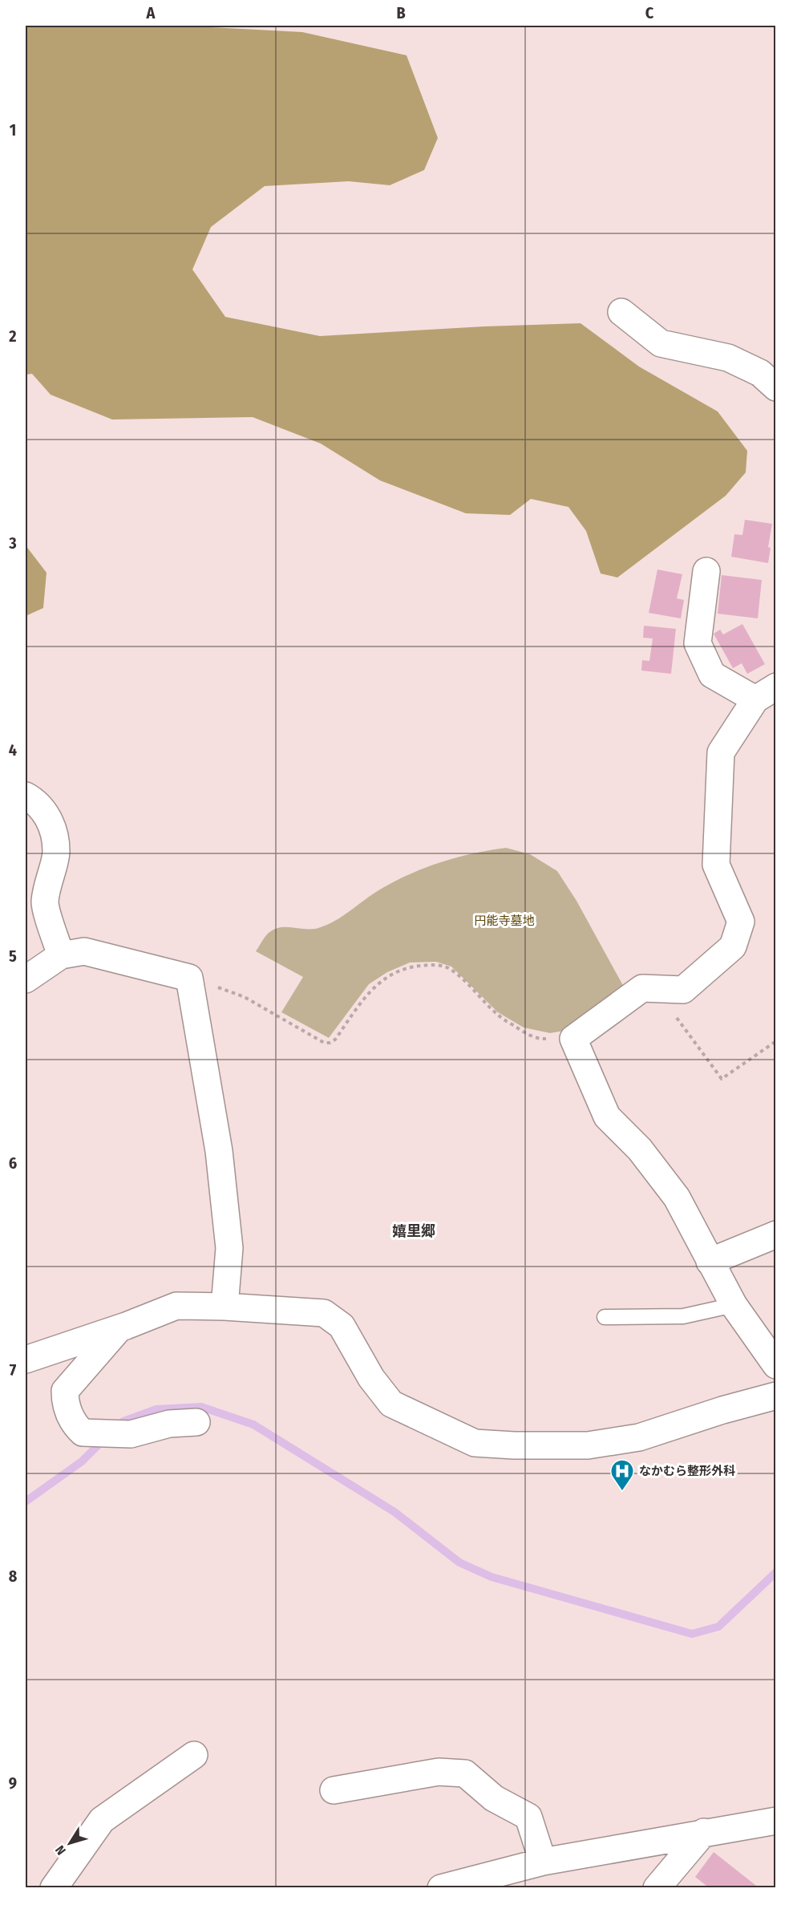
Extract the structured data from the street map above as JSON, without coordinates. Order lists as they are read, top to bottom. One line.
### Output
{"districts":["嬉里郷"],"parks":["円能寺墓地"],"places":{"hospital":["なかむら整形外科"]},"north":"bottom left","grid":{"columns":["A","B","C"],"rows":["1","2","3","4","5","6","7","8","9"]}}
